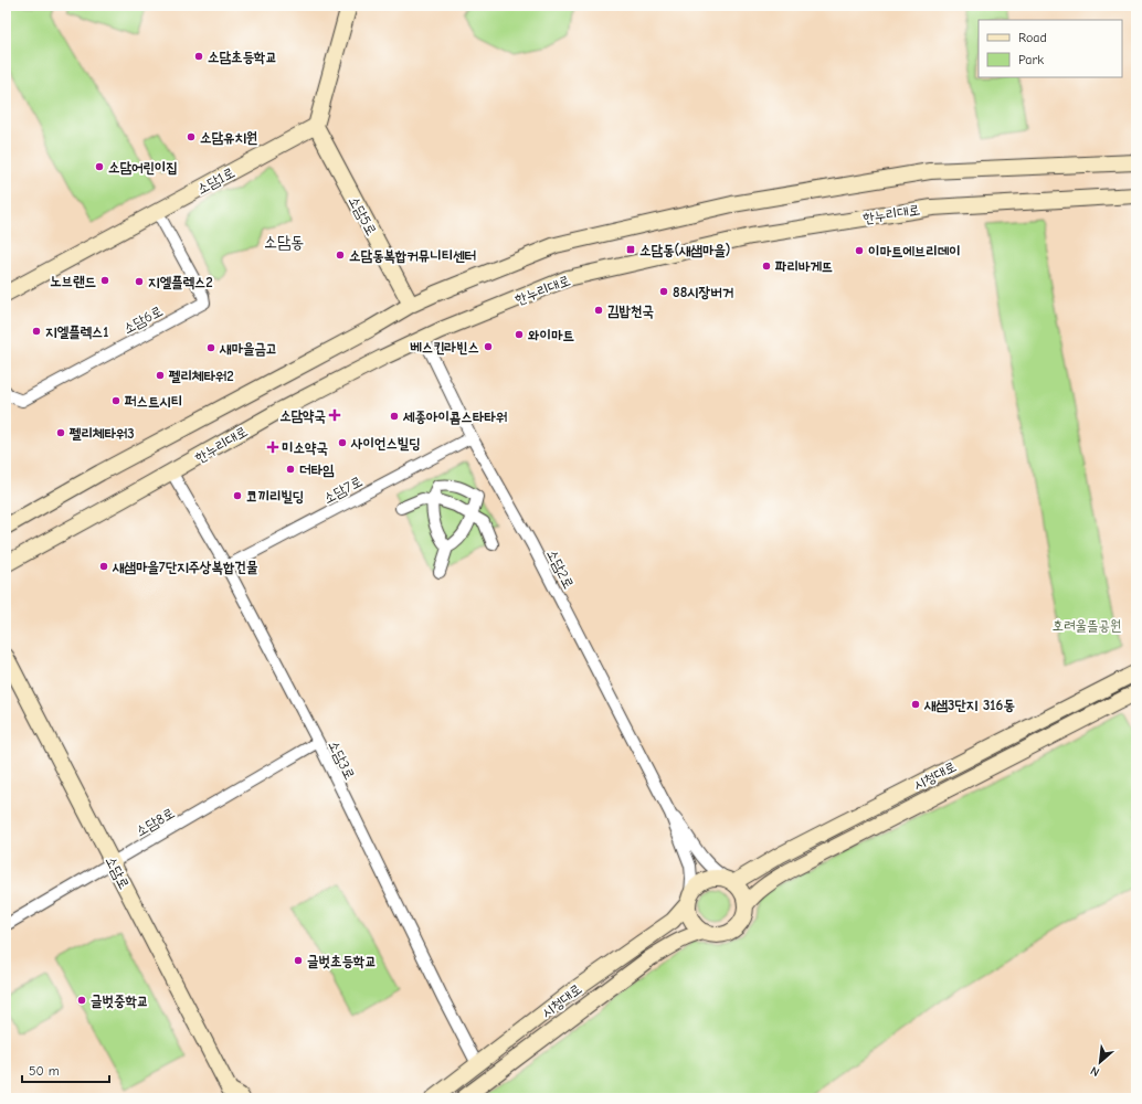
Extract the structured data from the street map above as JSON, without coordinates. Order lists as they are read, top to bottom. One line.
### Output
{"streets":{"street":["소담1로","한누리대로","소담5로","소담6로","소담7로","소담2로","소담3로","시청대로","소담8로","소담로"]},"crossings":[["소담1로","소담5로"],["소담1로","소담6로"],["한누리대로","소담2로"],["한누리대로","소담3로"],["소담7로","소담2로"],["소담7로","소담3로"],["소담3로","시청대로"],["소담3로","소담8로"],["소담8로","소담로"]],"districts":["소담동"],"parks":["호려울뜰공원"],"places":{"other":["소담초등학교","소담유치원","소담어린이집","이마트에브리데이","소담동복합커뮤니티센터","파리바게뜨","노브랜드","지엘플렉스2","88시장버거","김밥천국","지엘플렉스1","와이마트","베스킨라빈스","새마을금고","펠리체타워2","퍼스트시티","세종아이콤스타타워","펠리체타워3","사이언스빌딩","더타임","코끼리빌딩","새샘마을7단지주상복합건물","새샘3단지 316동","글벗초등학교","글벗중학교"],"transit":["소담동(새샘마을)"],"health":["소담약국","미소약국"]},"legend":["Road","Park"],"scale_bar":"50 m","north":"bottom left"}
